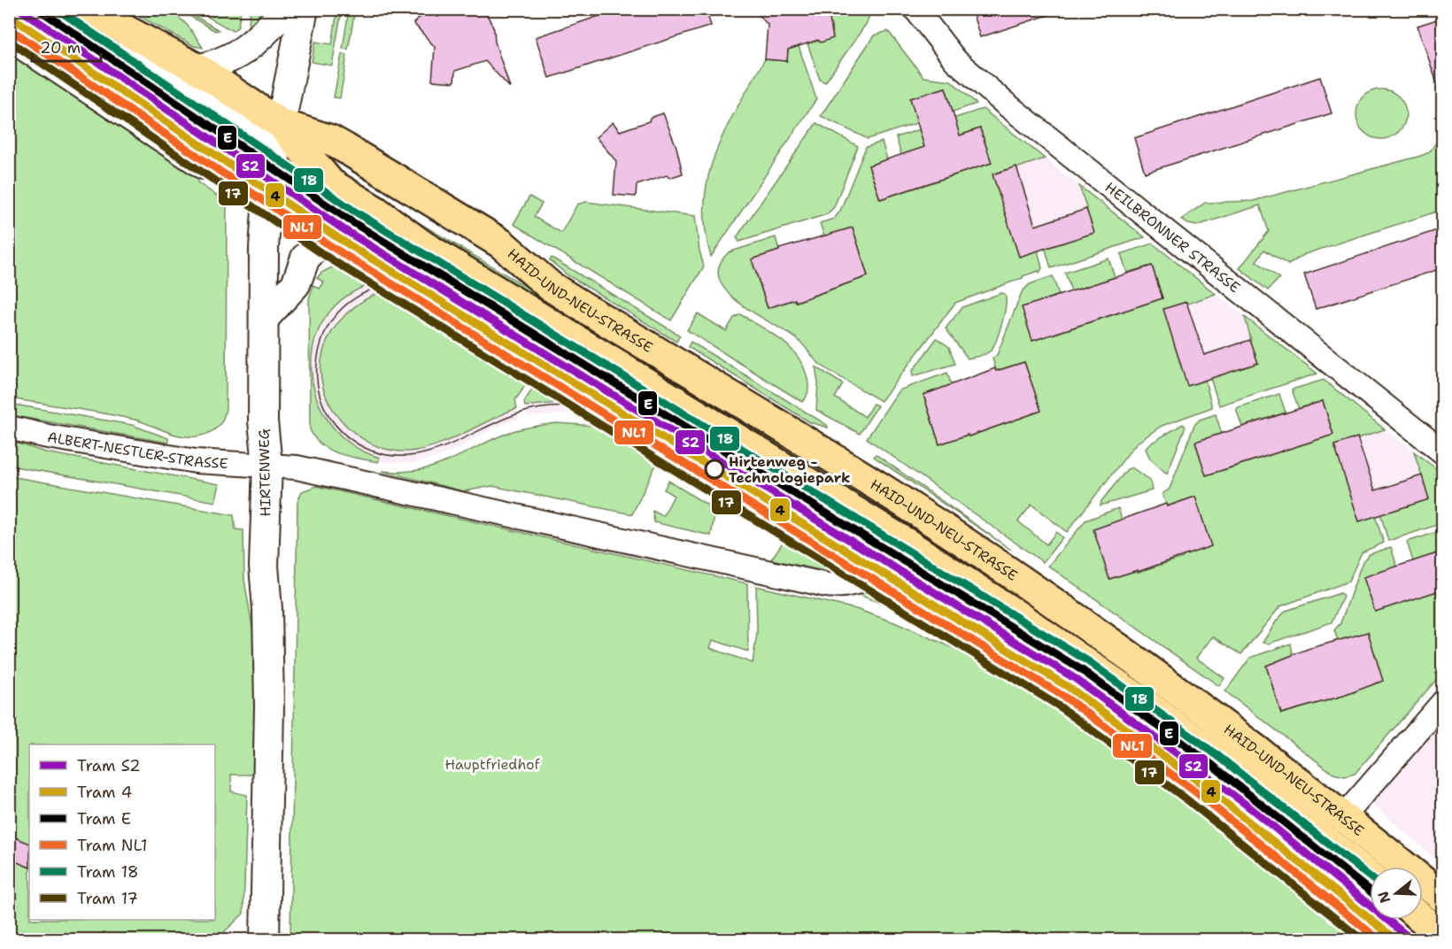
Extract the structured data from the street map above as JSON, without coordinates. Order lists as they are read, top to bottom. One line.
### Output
{"streets":{"main road":["HAID-UND-NEU-STRASSE"],"street":["HEILBRONNER STRASSE","ALBERT-NESTLER-STRASSE","HIRTENWEG"]},"crossings":[["HAID-UND-NEU-STRASSE","ALBERT-NESTLER-STRASSE"],["HAID-UND-NEU-STRASSE","HIRTENWEG"],["ALBERT-NESTLER-STRASSE","HIRTENWEG"]],"parks":["Hauptfriedhof"],"places":["Hirtenweg - Technologiepark"],"lines":["tram line S2","tram line E","tram line 18","tram line 4","tram line NL1","tram line 17"],"legend":["Tram S2","Tram 4","Tram E","Tram NL1","Tram 18","Tram 17"],"scale_bar":"20 m","north":"left"}
